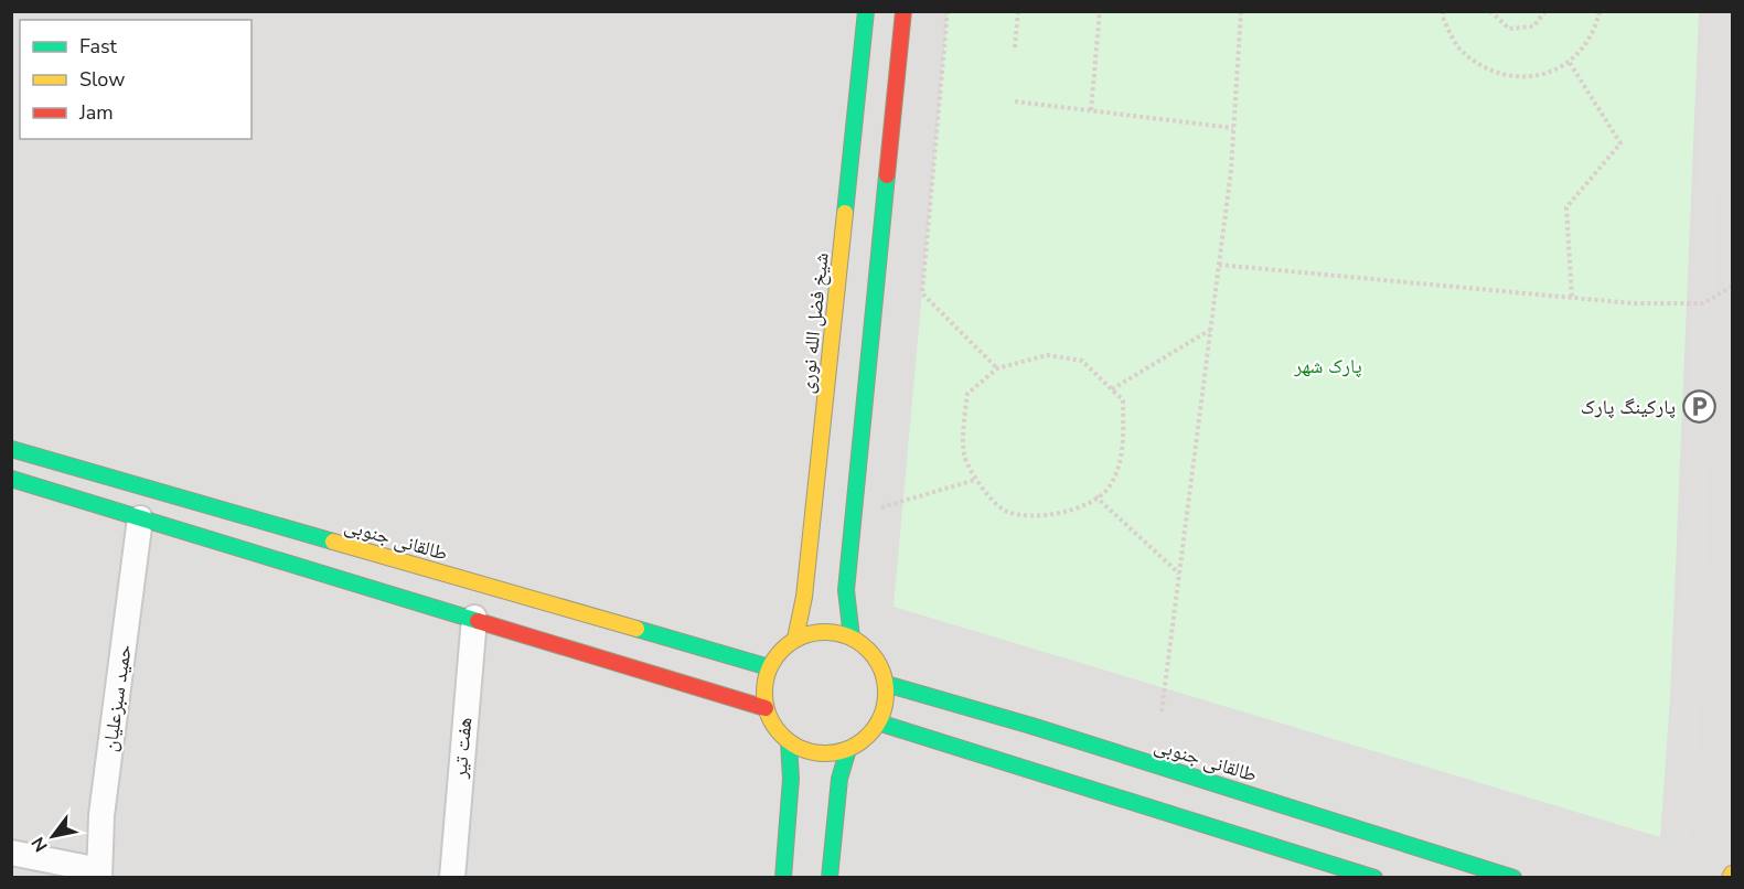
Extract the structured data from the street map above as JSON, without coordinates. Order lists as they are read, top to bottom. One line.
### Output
{"streets":{"main road":["شیخ فضل الله نوری","طالقانی جنوبی"],"street":["حمید سبزعلیان","هفت تیر"]},"crossings":[["شیخ فضل الله نوری","طالقانی جنوبی"]],"parks":["پارک شهر"],"places":{"parking":["پارکینگ پارک"]},"legend":["Fast","Slow","Jam"],"north":"bottom left"}
